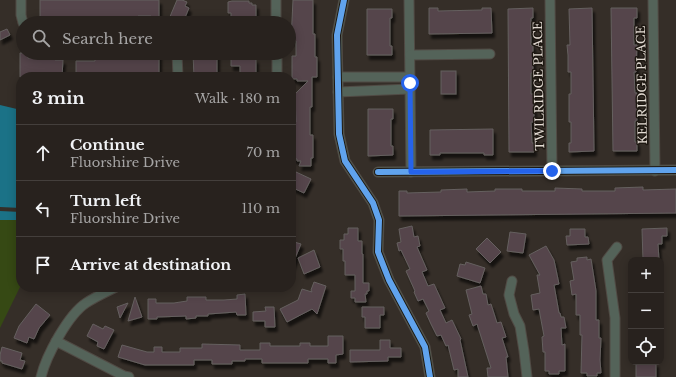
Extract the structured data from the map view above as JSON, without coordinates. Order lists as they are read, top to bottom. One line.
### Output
{"streets":{"street":["KELRIDGE PLACE","TWILRIDGE PLACE"]},"page":{"search":"Search here","heading":["3 min","Walk · 180 m"],"list":[["Continue","Fluorshire Drive","70 m"],["Turn left","Fluorshire Drive","110 m"],"Arrive at destination"],"map_buttons":["+","−"]}}
